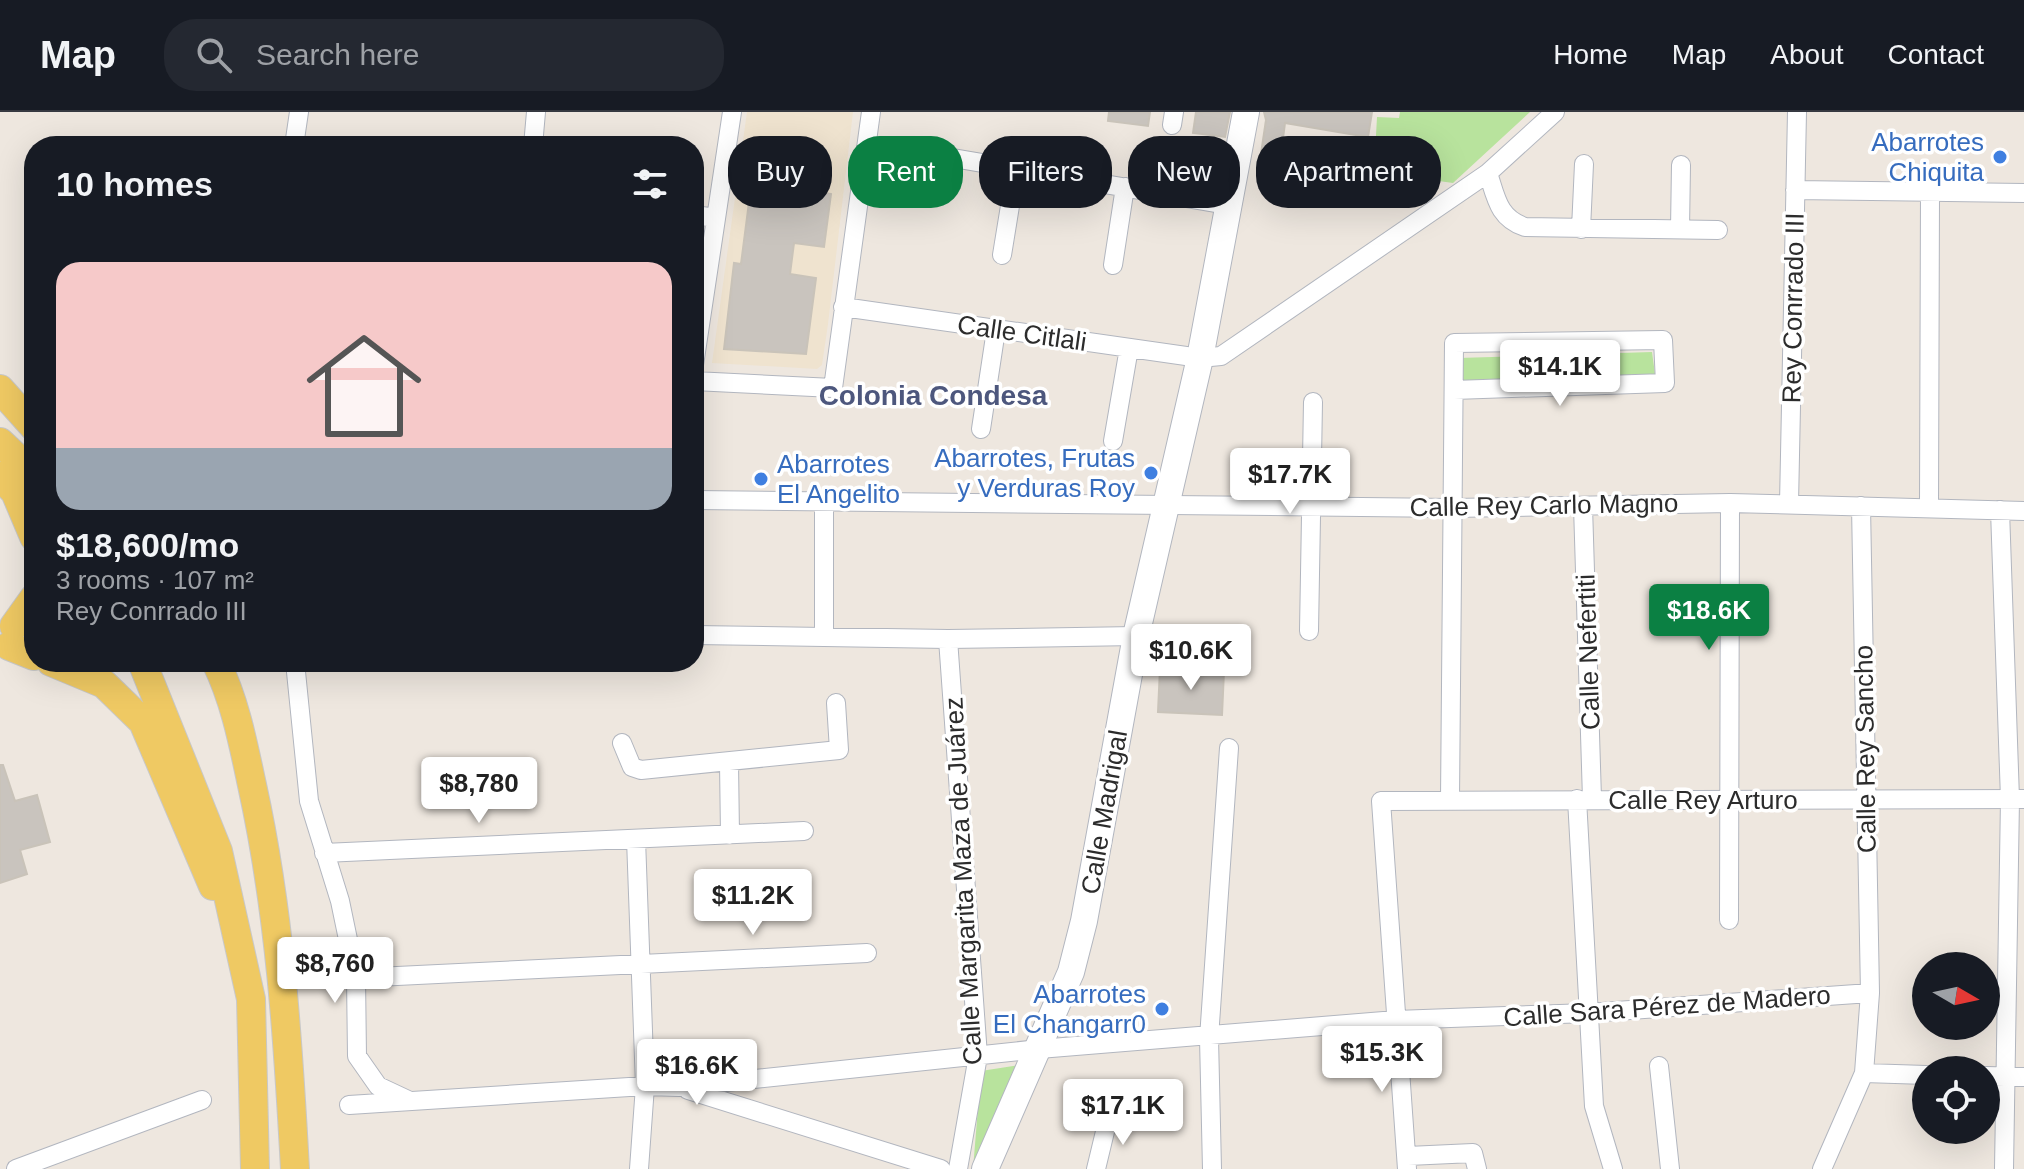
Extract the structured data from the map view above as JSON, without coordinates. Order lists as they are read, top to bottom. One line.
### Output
{"streets":{"street":["Rey Conrrado III","Calle Citlali","Calle Rey Carlo Magno","Calle Nefertiti","Calle Rey Sancho","Calle Rey Arturo","Calle Madrigal","Calle Margarita Maza de Juárez","Calle Sara Pérez de Madero"]},"crossings":[["Rey Conrrado III","Calle Rey Carlo Magno"],["Calle Citlali","Calle Madrigal"],["Calle Rey Carlo Magno","Calle Nefertiti"],["Calle Rey Carlo Magno","Calle Rey Sancho"],["Calle Rey Carlo Magno","Calle Madrigal"],["Calle Nefertiti","Calle Rey Arturo"],["Calle Nefertiti","Calle Sara Pérez de Madero"],["Calle Rey Sancho","Calle Rey Arturo"],["Calle Rey Sancho","Calle Sara Pérez de Madero"],["Calle Rey Arturo","Calle Sara Pérez de Madero"],["Calle Madrigal","Calle Sara Pérez de Madero"],["Calle Margarita Maza de Juárez","Calle Sara Pérez de Madero"]],"districts":["Colonia Condesa"],"places":["Abarrotes Chiquita","Abarrotes, Frutas y Verduras Roy","Abarrotes El Angelito","Abarrotes El Changarr0"],"north":"right","page":{"header":"Map","search":"Search here","nav":["Home","Map","About","Contact"],"chip":["Buy","Rent","Filters","New","Apartment"],"heading":"10 homes","list":[{"name":"$18,600/mo","note":"3 rooms · 107 m² · Rey Conrrado III"}],"price":["$14.1K","$17.7K","$18.6K","$10.6K","$8,780","$11.2K","$8,760","$15.3K","$16.6K","$17.1K"]}}
